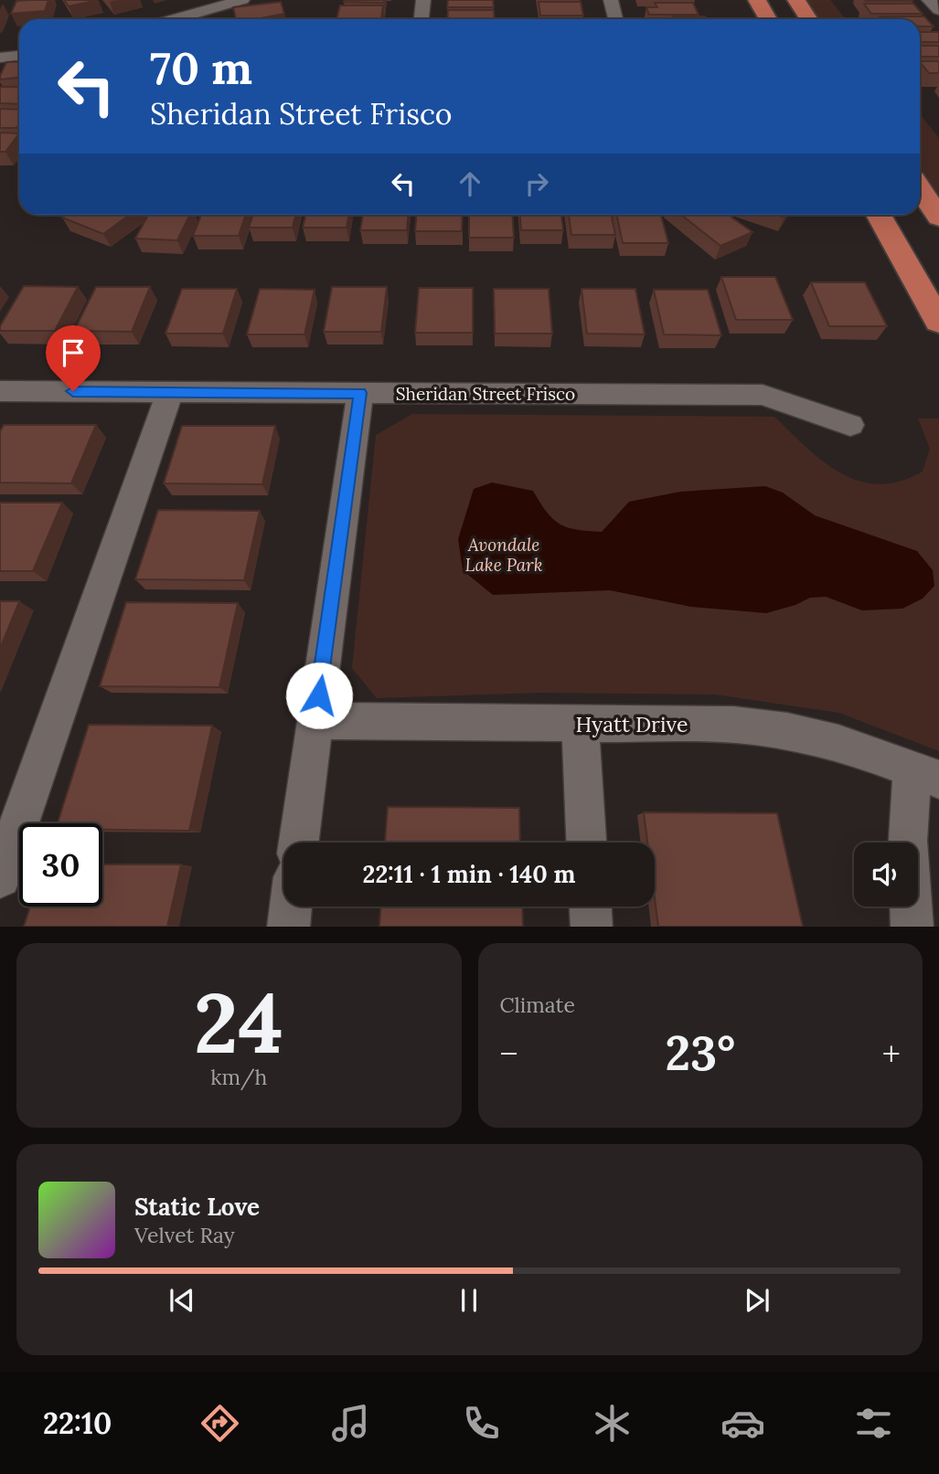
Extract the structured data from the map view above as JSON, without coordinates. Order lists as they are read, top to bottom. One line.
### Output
{"streets":{"street":["Sheridan Street Frisco","Hyatt Drive"]},"parks":["Avondale Lake Park"],"page":{"turn":["70 m","Sheridan Street Frisco"],"limit":"30","trip":"22:11 · 1 min · 140 m","tile":[["24","km/h"],"Climate"],"heat":["−","23°","+"],"song":["Static Love","Velvet Ray"],"tabs":"22:10"}}
